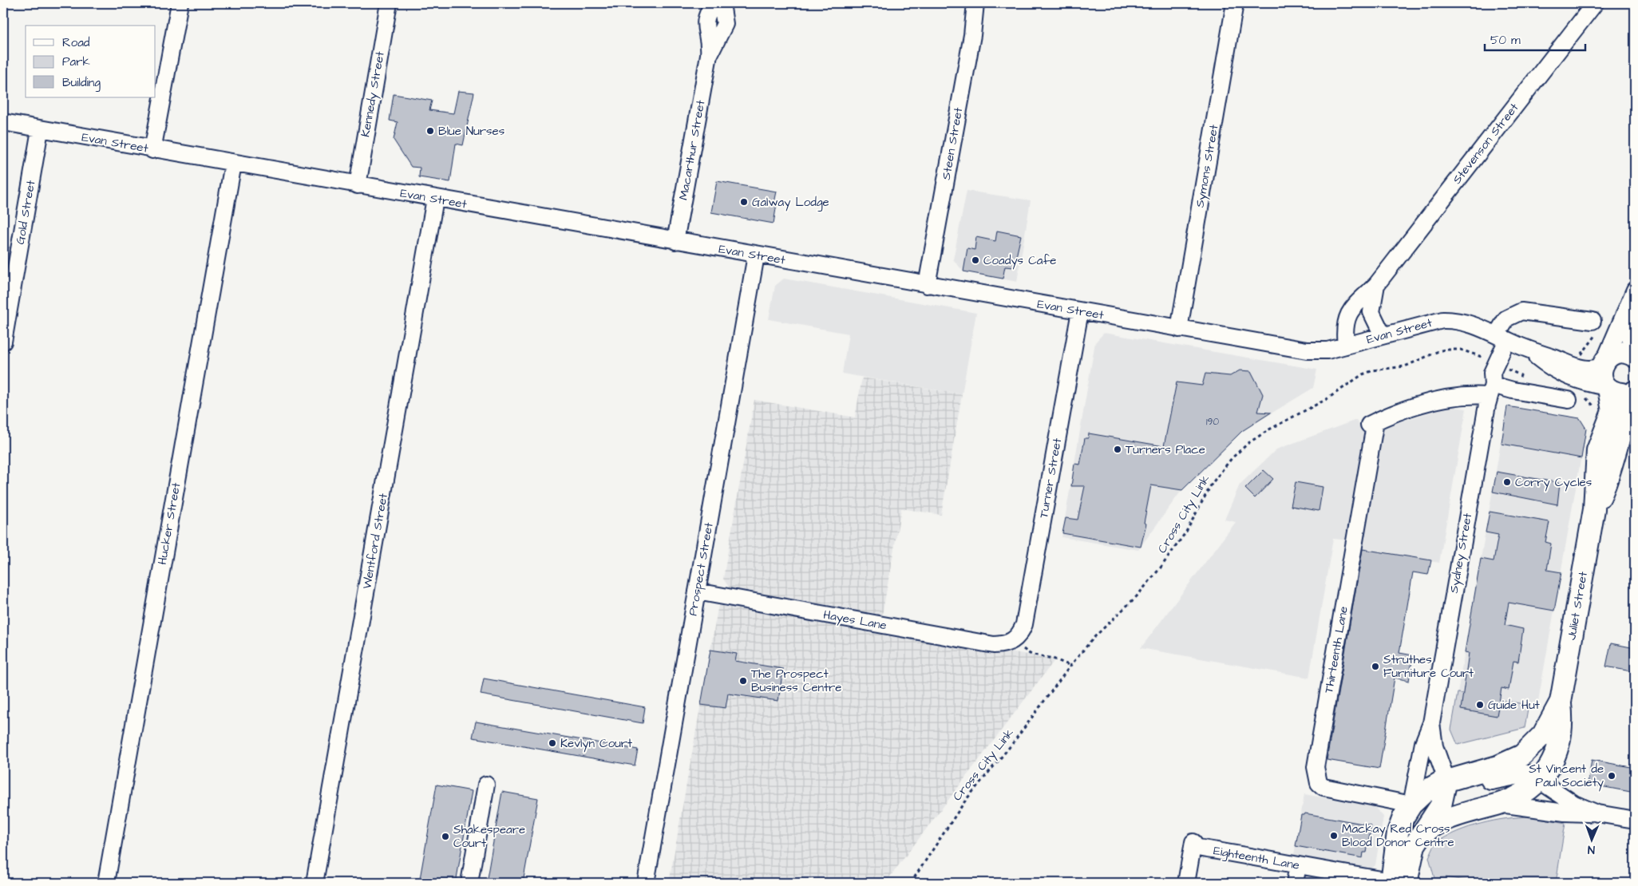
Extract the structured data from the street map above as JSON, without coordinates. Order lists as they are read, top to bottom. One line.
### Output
{"streets":{"main road":["Juliet Street"],"street":["Kennedy Street","Evan Street","Steen Street","Stevenson Street","Macarthur Street","Symons Street","Gold Street","Turner Street","Hucker Street","Wentford Street","Sydney Street","Prospect Street","Hayes Lane","Thirteenth Lane","Eighteenth Lane"],"path":["Cross City Link"]},"crossings":[["Kennedy Street","Evan Street"],["Evan Street","Steen Street"],["Evan Street","Stevenson Street"],["Evan Street","Macarthur Street"],["Evan Street","Symons Street"],["Evan Street","Gold Street"],["Evan Street","Turner Street"],["Evan Street","Hucker Street"],["Evan Street","Wentford Street"],["Evan Street","Sydney Street"],["Evan Street","Prospect Street"],["Evan Street","Juliet Street"],["Turner Street","Hayes Lane"],["Cross City Link","Sydney Street"],["Cross City Link","Thirteenth Lane"],["Sydney Street","Thirteenth Lane"],["Prospect Street","Hayes Lane"]],"places":["Blue Nurses","Galway Lodge","Coadys Cafe","Turners Place","Corry Cycles","Struthes Furniture Court","The Prospect Business Centre","Guide Hut","Kevlyn Court","St Vincent de Paul Society","Mackay Red Cross Blood Donor Centre","Shakespeare Court"],"house_numbers":["190"],"legend":["Road","Park","Building"],"scale_bar":"50 m","north":"bottom"}
